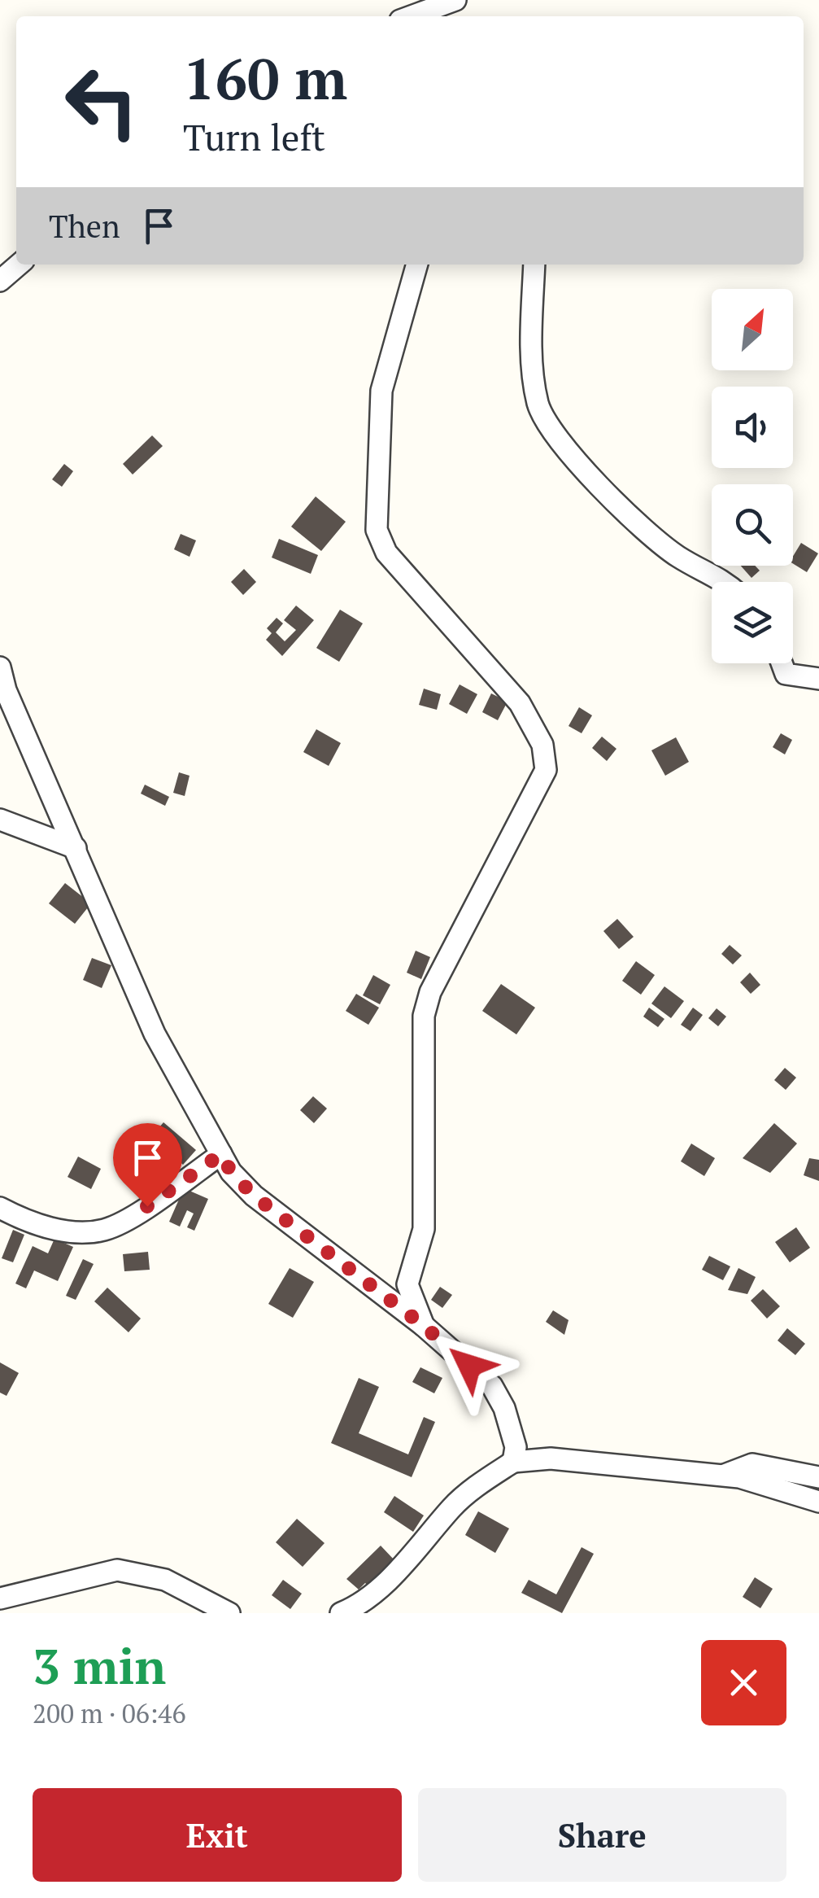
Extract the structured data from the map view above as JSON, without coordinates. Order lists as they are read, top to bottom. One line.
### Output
{"north":"top right","page":{"turn":["160 m","Turn left"],"then":"Then","heading":["3 min","200 m · 06:46"],"buttons":["Exit","Share"]}}
